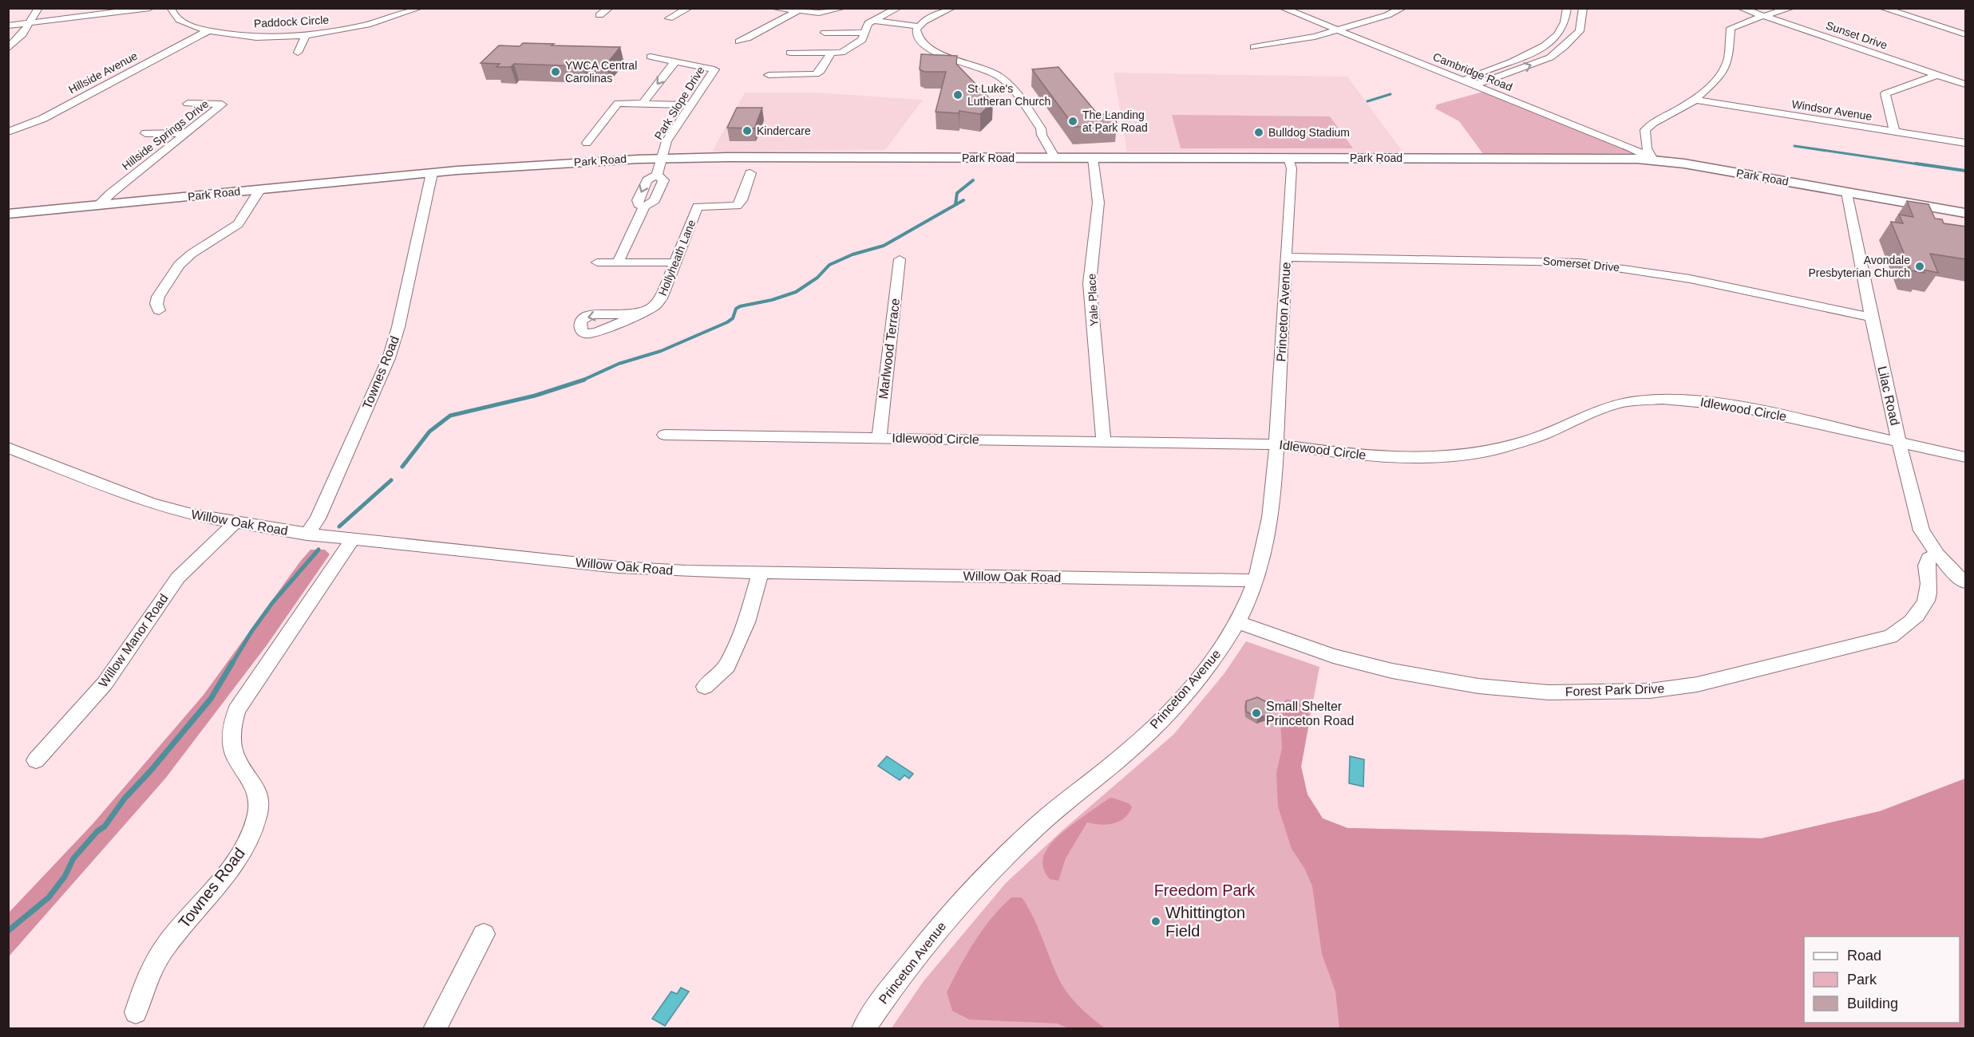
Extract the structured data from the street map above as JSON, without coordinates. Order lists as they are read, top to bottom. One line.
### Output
{"streets":{"main road":["Park Road"],"street":["Paddock Circle","Sunset Drive","Cambridge Road","Hillside Avenue","Park Slope Drive","Windsor Avenue","Hillside Springs Drive","Hollyheath Lane","Somerset Drive","Yale Place","Princeton Avenue","Marlwood Terrace","Townes Road","Lilac Road","Idlewood Circle","Willow Oak Road","Willow Manor Road","Forest Park Drive"]},"crossings":[["Paddock Circle","Hillside Avenue"],["Cambridge Road","Park Road"],["Park Slope Drive","Park Road"],["Hillside Springs Drive","Park Road"],["Park Road","Yale Place"],["Park Road","Princeton Avenue"],["Park Road","Townes Road"],["Park Road","Lilac Road"],["Somerset Drive","Princeton Avenue"],["Somerset Drive","Lilac Road"],["Yale Place","Idlewood Circle"],["Princeton Avenue","Idlewood Circle"],["Princeton Avenue","Willow Oak Road"],["Princeton Avenue","Forest Park Drive"],["Marlwood Terrace","Idlewood Circle"],["Townes Road","Willow Oak Road"],["Lilac Road","Idlewood Circle"],["Lilac Road","Forest Park Drive"],["Willow Oak Road","Willow Manor Road"]],"parks":["Freedom Park"],"places":["YWCA Central Carolinas","St Luke's Lutheran Church","The Landing at Park Road","Kindercare","Bulldog Stadium","Avondale Presbyterian Church","Small Shelter Princeton Road","Whittington Field"],"legend":["Road","Park","Building"]}
